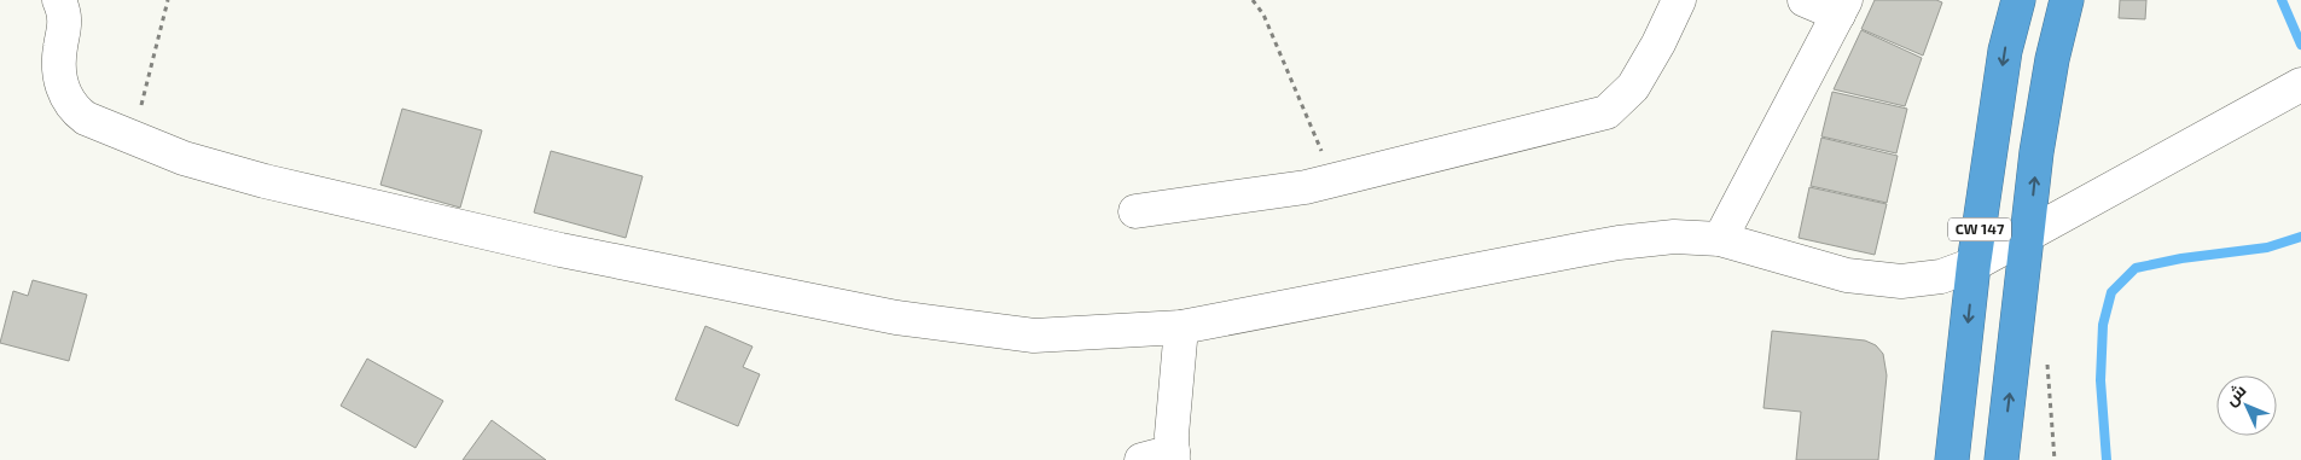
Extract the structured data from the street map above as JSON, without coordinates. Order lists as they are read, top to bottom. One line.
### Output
{"streets":{"highway":["CW 147"]},"north":"top left"}
